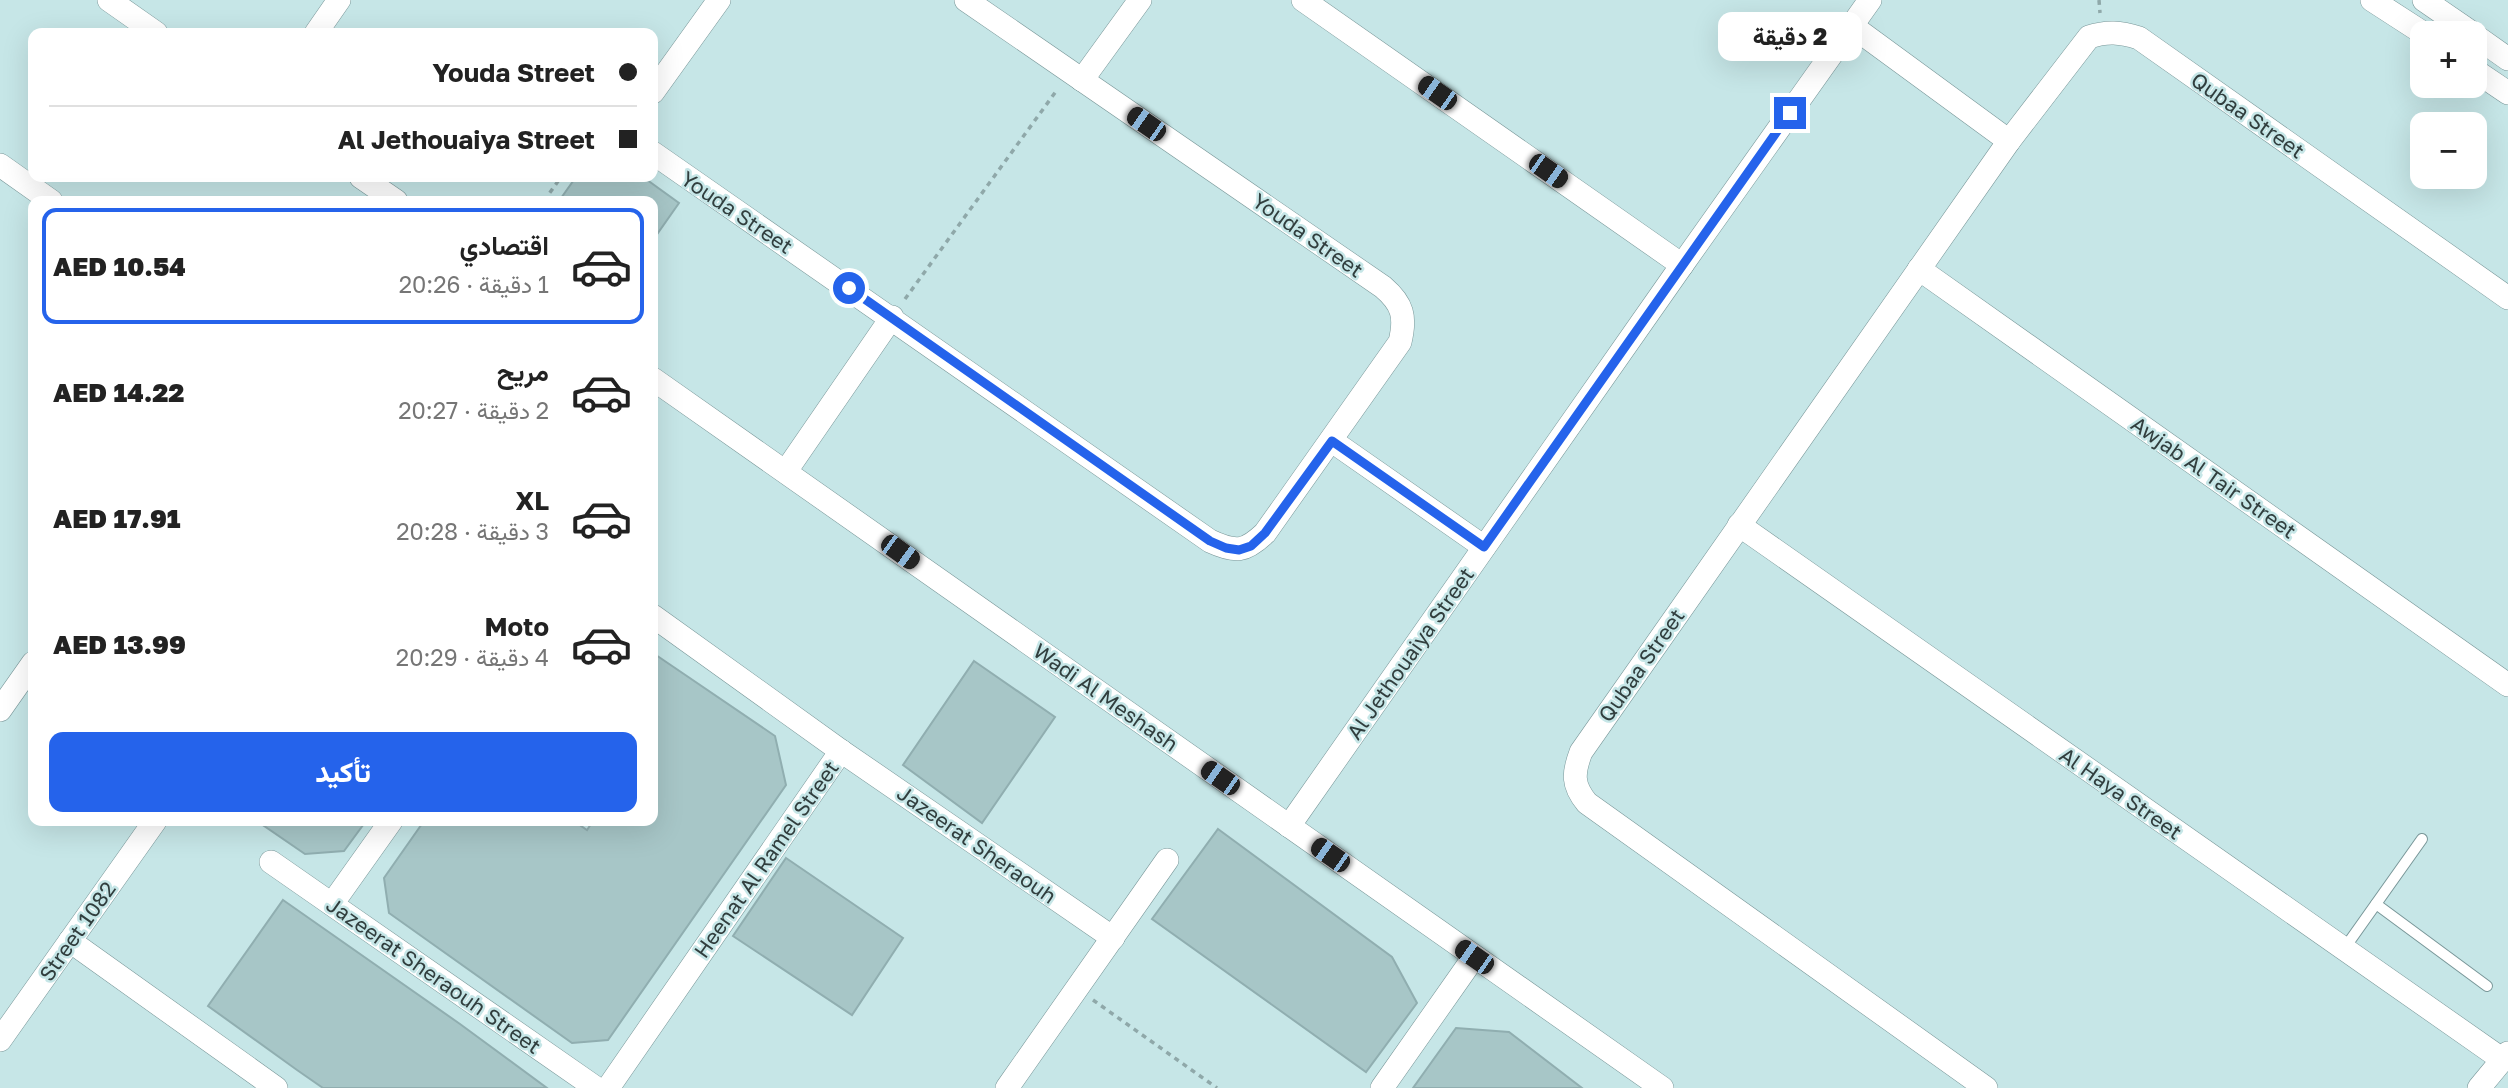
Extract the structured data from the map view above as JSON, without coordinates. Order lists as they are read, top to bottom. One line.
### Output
{"streets":{"street":["Qubaa Street","Youda Street","Awjab Al Tair Street","Al Jethouaiya Street","Wadi Al Meshash","Al Haya Street","Jazeerat Sheraouh","Heenat Al Ramel Street","Street 1082","Jazeerat Sheraouh Street"]},"crossings":[["Qubaa Street","Awjab Al Tair Street"],["Qubaa Street","Al Haya Street"],["Al Jethouaiya Street","Wadi Al Meshash"],["Jazeerat Sheraouh","Heenat Al Ramel Street"]],"page":{"bubble":"2 دقيقة","map_buttons":["+","−"],"banner":["Youda Street","Al Jethouaiya Street"],"list":[{"name":"اقتصادي","note":"1 دقيقة · 20:26","value":"AED 10.54"},{"name":"مريح","note":"2 دقيقة · 20:27","value":"AED 14.22"},{"name":"XL","note":"3 دقيقة · 20:28","value":"AED 17.91"},{"name":"Moto","note":"4 دقيقة · 20:29","value":"AED 13.99"}],"buttons":"تأكيد"}}
